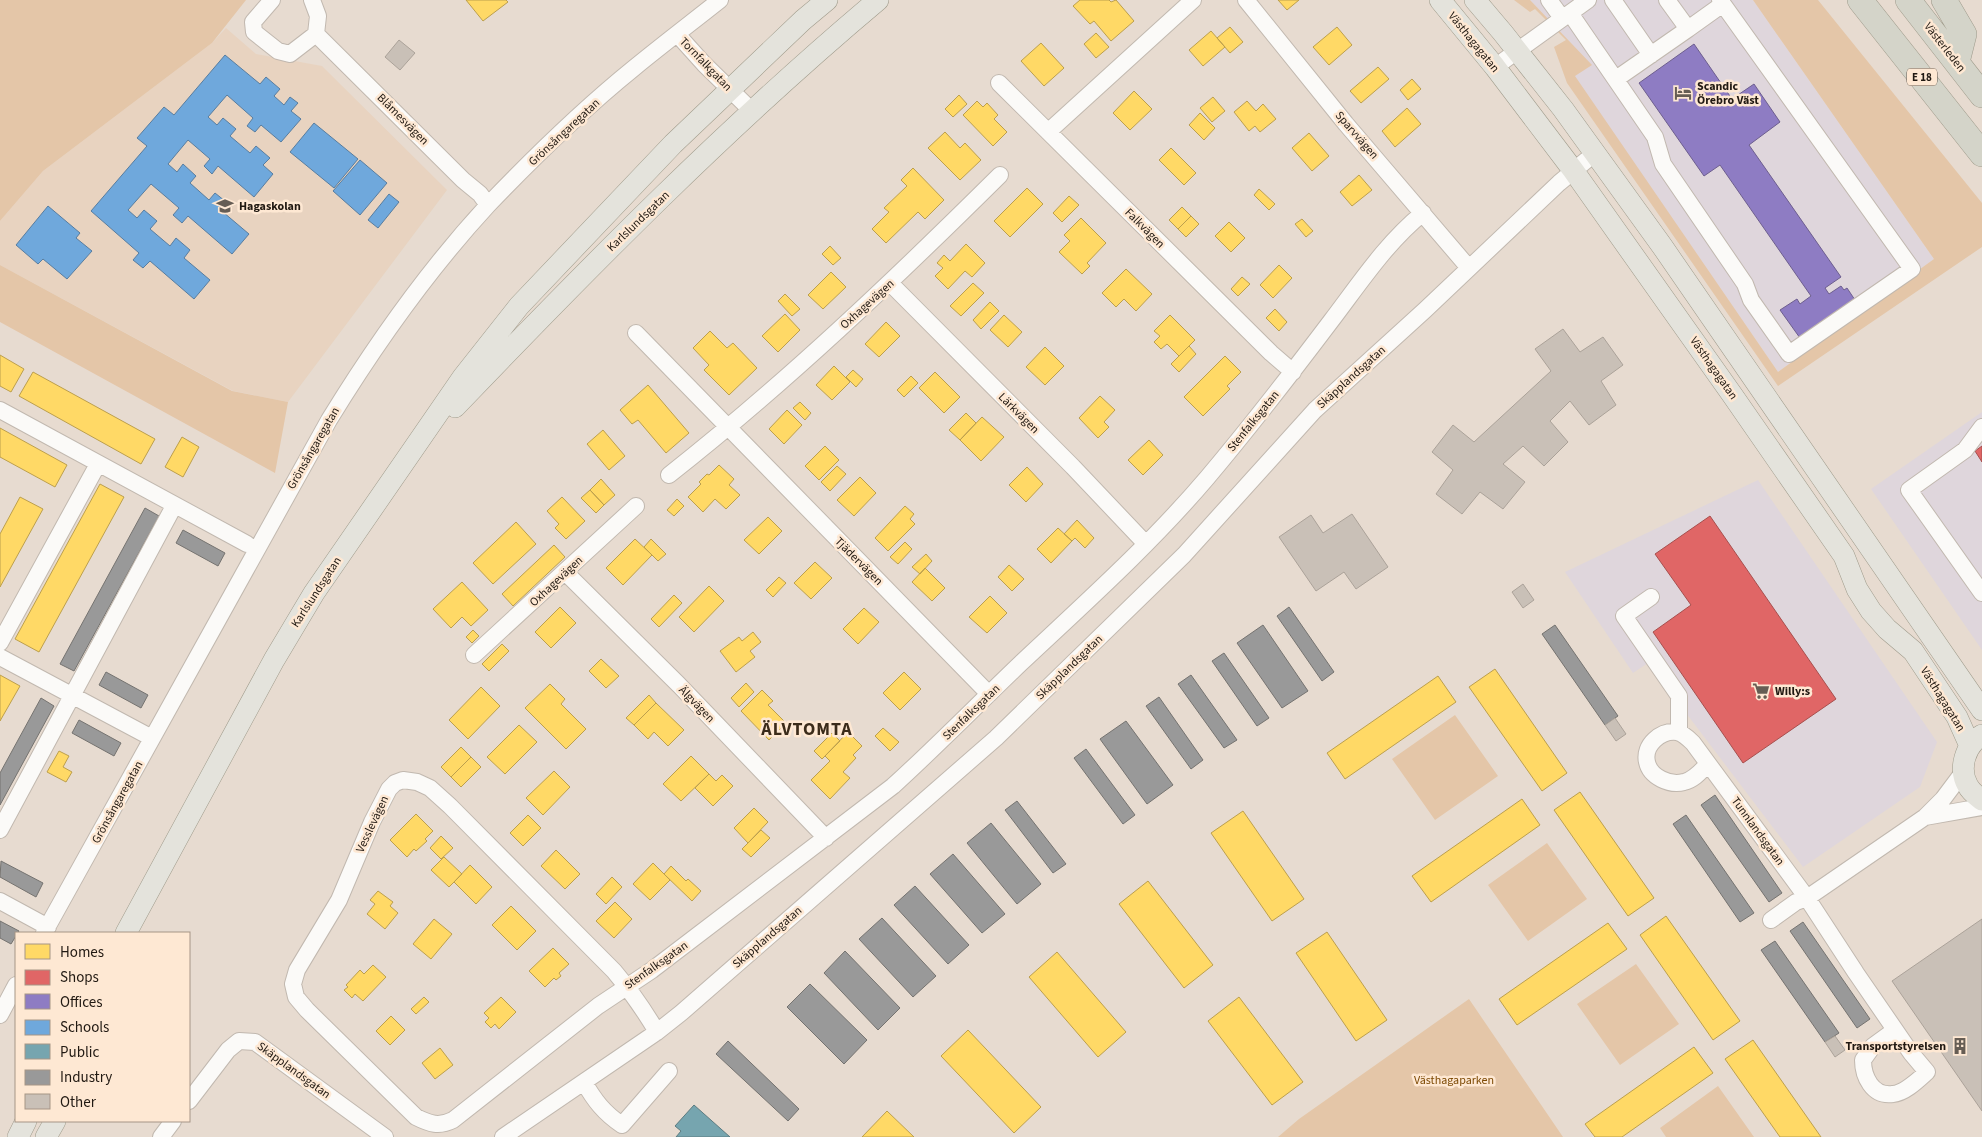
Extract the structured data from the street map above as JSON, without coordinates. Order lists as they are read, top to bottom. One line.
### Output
{"streets":{"highway":["Västerleden","E 18"],"main road":["Västhagagatan","Karlslundsgatan"],"street":["Tornfalkgatan","Blåmesvägen","Grönsångaregatan","Sparvvägen","Falkvägen","Oxhagevägen","Skäpplandsgatan","Lärkvägen","Stenfalksgatan","Tjädervägen","Älgvägen","Vesslevägen","Tunnlandsgatan"]},"crossings":[["Västhagagatan","Skäpplandsgatan"],["Tornfalkgatan","Grönsångaregatan"],["Tornfalkgatan","Karlslundsgatan"],["Blåmesvägen","Grönsångaregatan"],["Sparvvägen","Skäpplandsgatan"],["Sparvvägen","Stenfalksgatan"],["Falkvägen","Stenfalksgatan"],["Oxhagevägen","Lärkvägen"],["Oxhagevägen","Tjädervägen"],["Oxhagevägen","Älgvägen"],["Skäpplandsgatan","Vesslevägen"],["Lärkvägen","Stenfalksgatan"],["Stenfalksgatan","Tjädervägen"],["Stenfalksgatan","Älgvägen"],["Stenfalksgatan","Vesslevägen"]],"districts":["ÄLVTOMTA"],"parks":["Västhagaparken"],"places":{"hotel":["Scandic Örebro Väst"],"school or university":["Hagaskolan"],"supermarket":["Willy:s"],"building":["Transportstyrelsen"]},"legend":["Homes","Shops","Offices","Schools","Public","Industry","Other"]}
